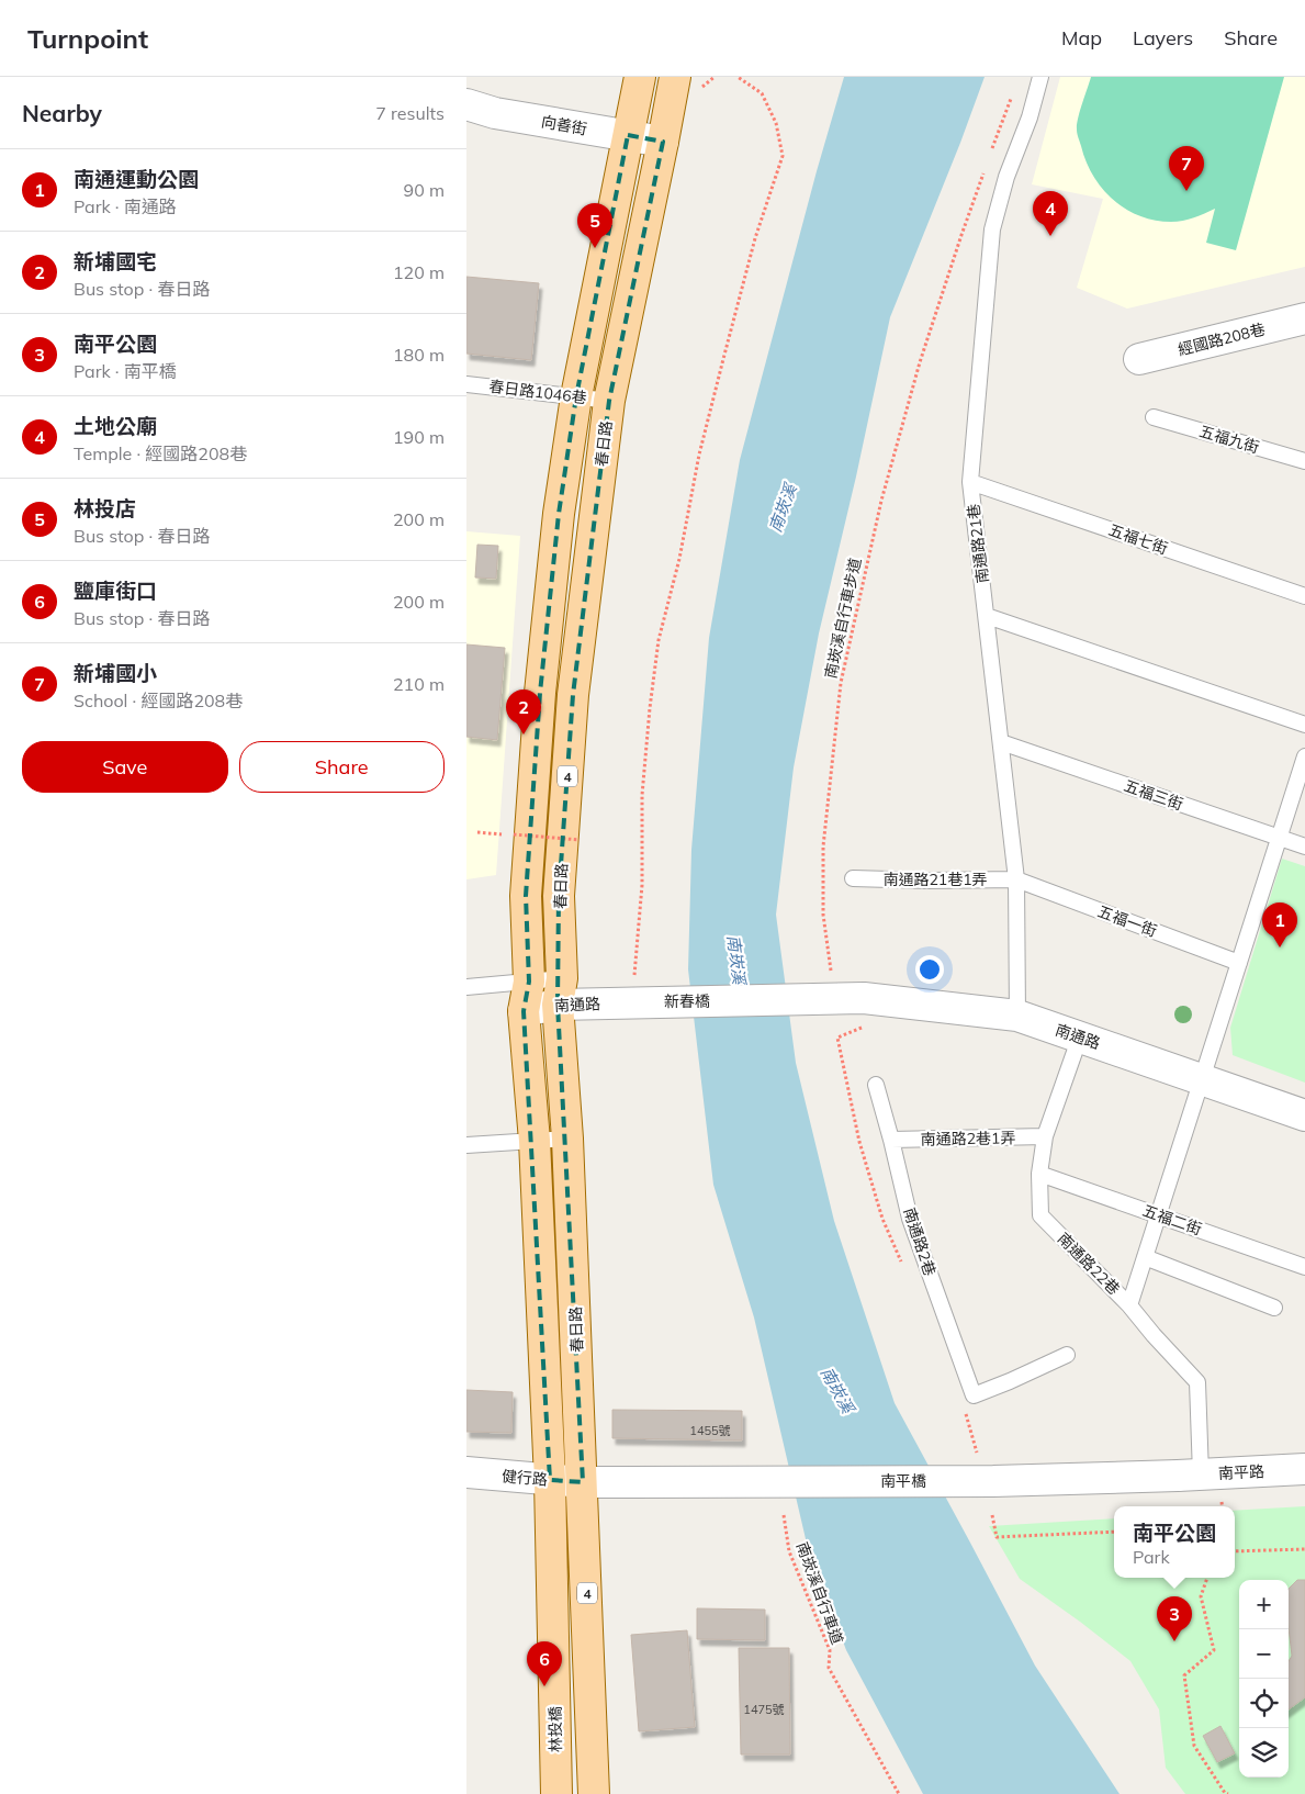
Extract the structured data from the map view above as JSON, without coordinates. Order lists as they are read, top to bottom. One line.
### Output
{"streets":{"main road":["春日路","4","林投橋"],"street":["向善街","經國路208巷","新春橋","南通路","南平路","健行路","南平橋"],"lane":["春日路1046巷","五福九街","五福七街","南通路21巷","五福三街","南通路21巷1弄","五福一街","南通路2巷1弄","五福二街","南通路2巷","南通路22巷"],"path":["南崁溪自行車步道","南崁溪自行車道"]},"crossings":[["向善街","春日路"],["春日路1046巷","春日路"],["春日路","南通路"],["春日路","健行路"],["春日路","南平橋"],["五福七街","南通路21巷"],["南通路21巷","五福三街"],["南通路21巷","南通路21巷1弄"],["南通路21巷","五福一街"],["南通路21巷","南通路"],["南崁溪自行車步道","新春橋"],["南崁溪自行車步道","南通路"],["南通路21巷1弄","五福一街"],["新春橋","南通路"],["南通路","南通路22巷"],["南通路2巷1弄","南通路2巷"],["南通路2巷1弄","南通路22巷"],["五福二街","南通路22巷"],["南通路22巷","南平路"],["南通路22巷","南平橋"],["南平路","南平橋"],["健行路","南平橋"],["健行路","林投橋"]],"water":["南崁溪"],"house_numbers":["1455號","1475號"],"page":{"header":"Turnpoint","nav":["Map","Layers","Share"],"heading":["Nearby","7 results"],"pins":["7","4","5","2","1","3","6"],"list":[{"mark":"1","name":"南通運動公園","note":"Park · 南通路","value":"90 m"},{"mark":"2","name":"新埔國宅","note":"Bus stop · 春日路","value":"120 m"},{"mark":"3","name":"南平公園","note":"Park · 南平橋","value":"180 m"},{"mark":"4","name":"土地公廟","note":"Temple · 經國路208巷","value":"190 m"},{"mark":"5","name":"林投店","note":"Bus stop · 春日路","value":"200 m"},{"mark":"6","name":"鹽庫街口","note":"Bus stop · 春日路","value":"200 m"},{"mark":"7","name":"新埔國小","note":"School · 經國路208巷","value":"210 m"}],"buttons":["Save","Share"],"popup":["南平公園","Park"],"map_buttons":["+","−"]}}
